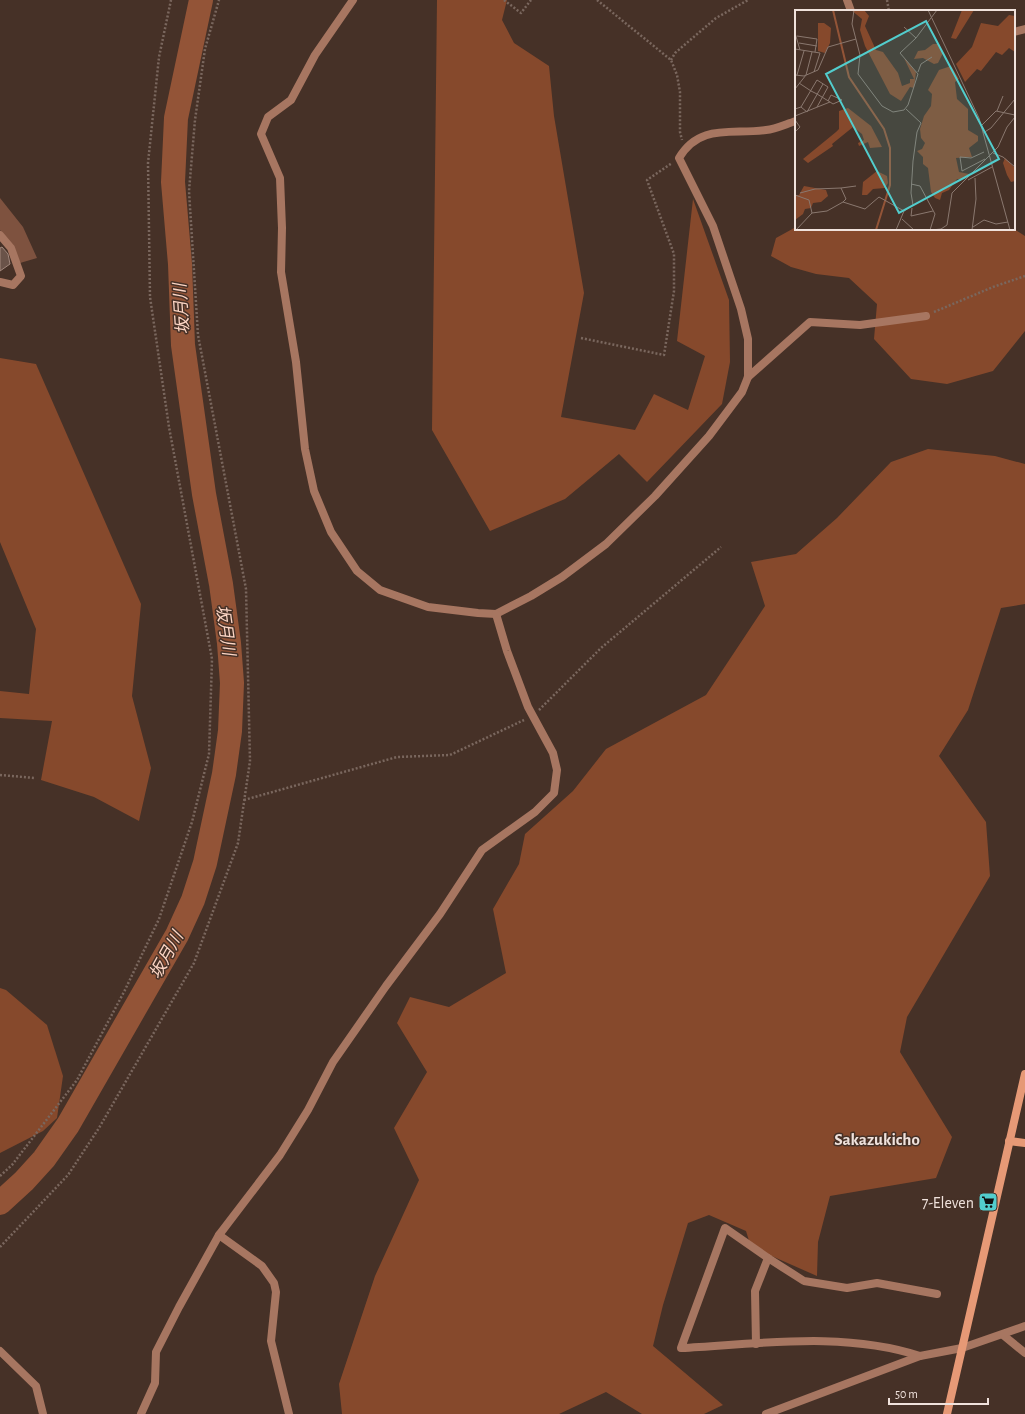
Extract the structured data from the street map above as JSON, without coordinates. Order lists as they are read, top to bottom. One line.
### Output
{"districts":["Sakazukicho"],"water":["坂月川"],"places":{"supermarket":["7-Eleven"]},"scale_bar":"50 m"}
